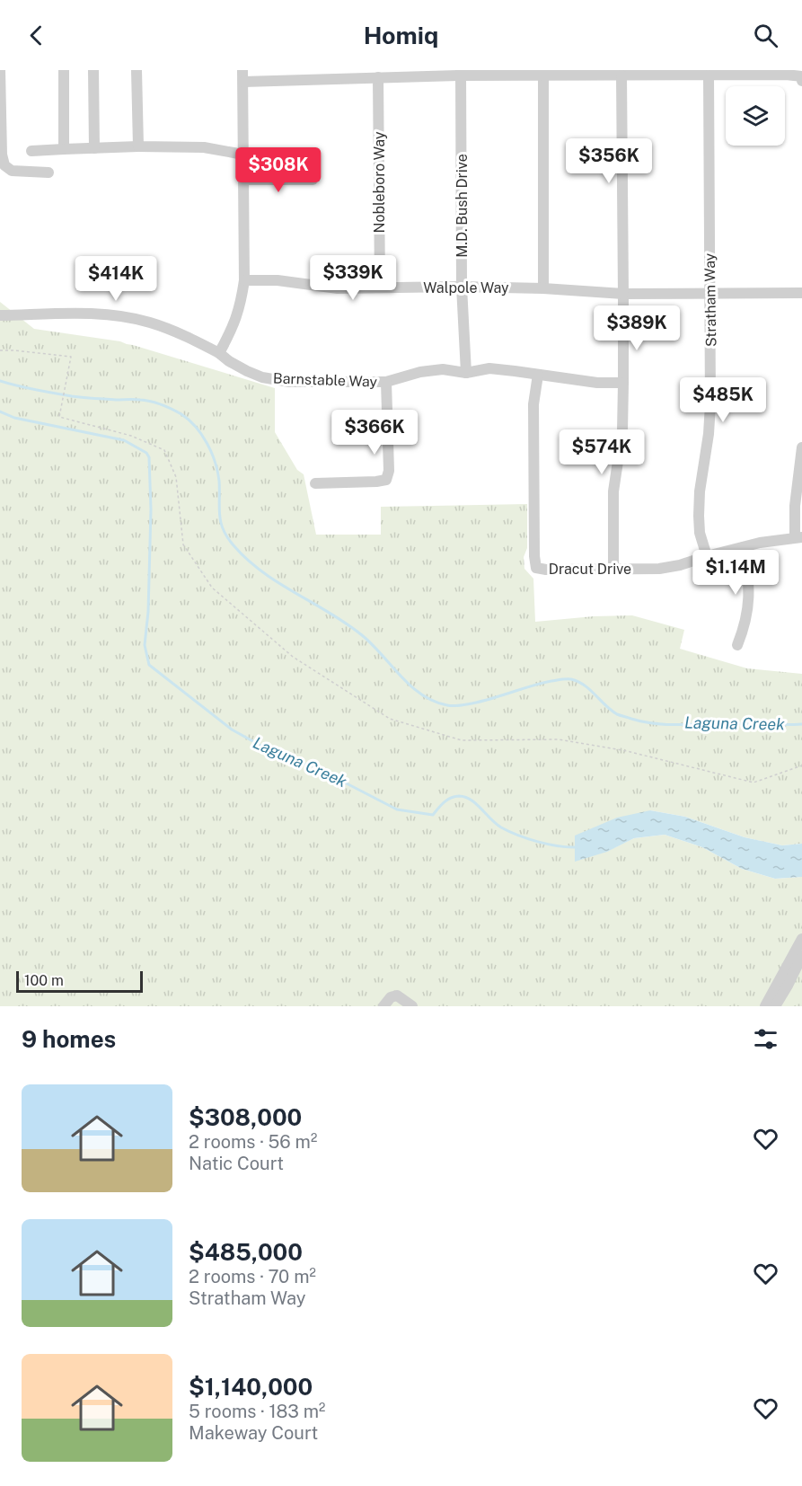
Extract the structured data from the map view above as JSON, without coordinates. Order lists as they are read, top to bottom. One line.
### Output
{"streets":{"street":["Nobleboro Way","M.D. Bush Drive","Walpole Way","Stratham Way","Barnstable Way","Dracut Drive"]},"crossings":[["Nobleboro Way","Walpole Way"],["M.D. Bush Drive","Walpole Way"],["M.D. Bush Drive","Barnstable Way"],["Walpole Way","Stratham Way"],["Stratham Way","Dracut Drive"]],"water":["Laguna Creek"],"scale_bar":"100 m","page":{"header":"Homiq","price":["$356K","$308K","$339K","$414K","$389K","$485K","$366K","$574K","$1.14M"],"scale":"100 m","heading":"9 homes","list":[{"name":"$308,000","note":"2 rooms · 56 m² · Natic Court"},{"name":"$485,000","note":"2 rooms · 70 m² · Stratham Way"},{"name":"$1,140,000","note":"5 rooms · 183 m² · Makeway Court"}]}}
